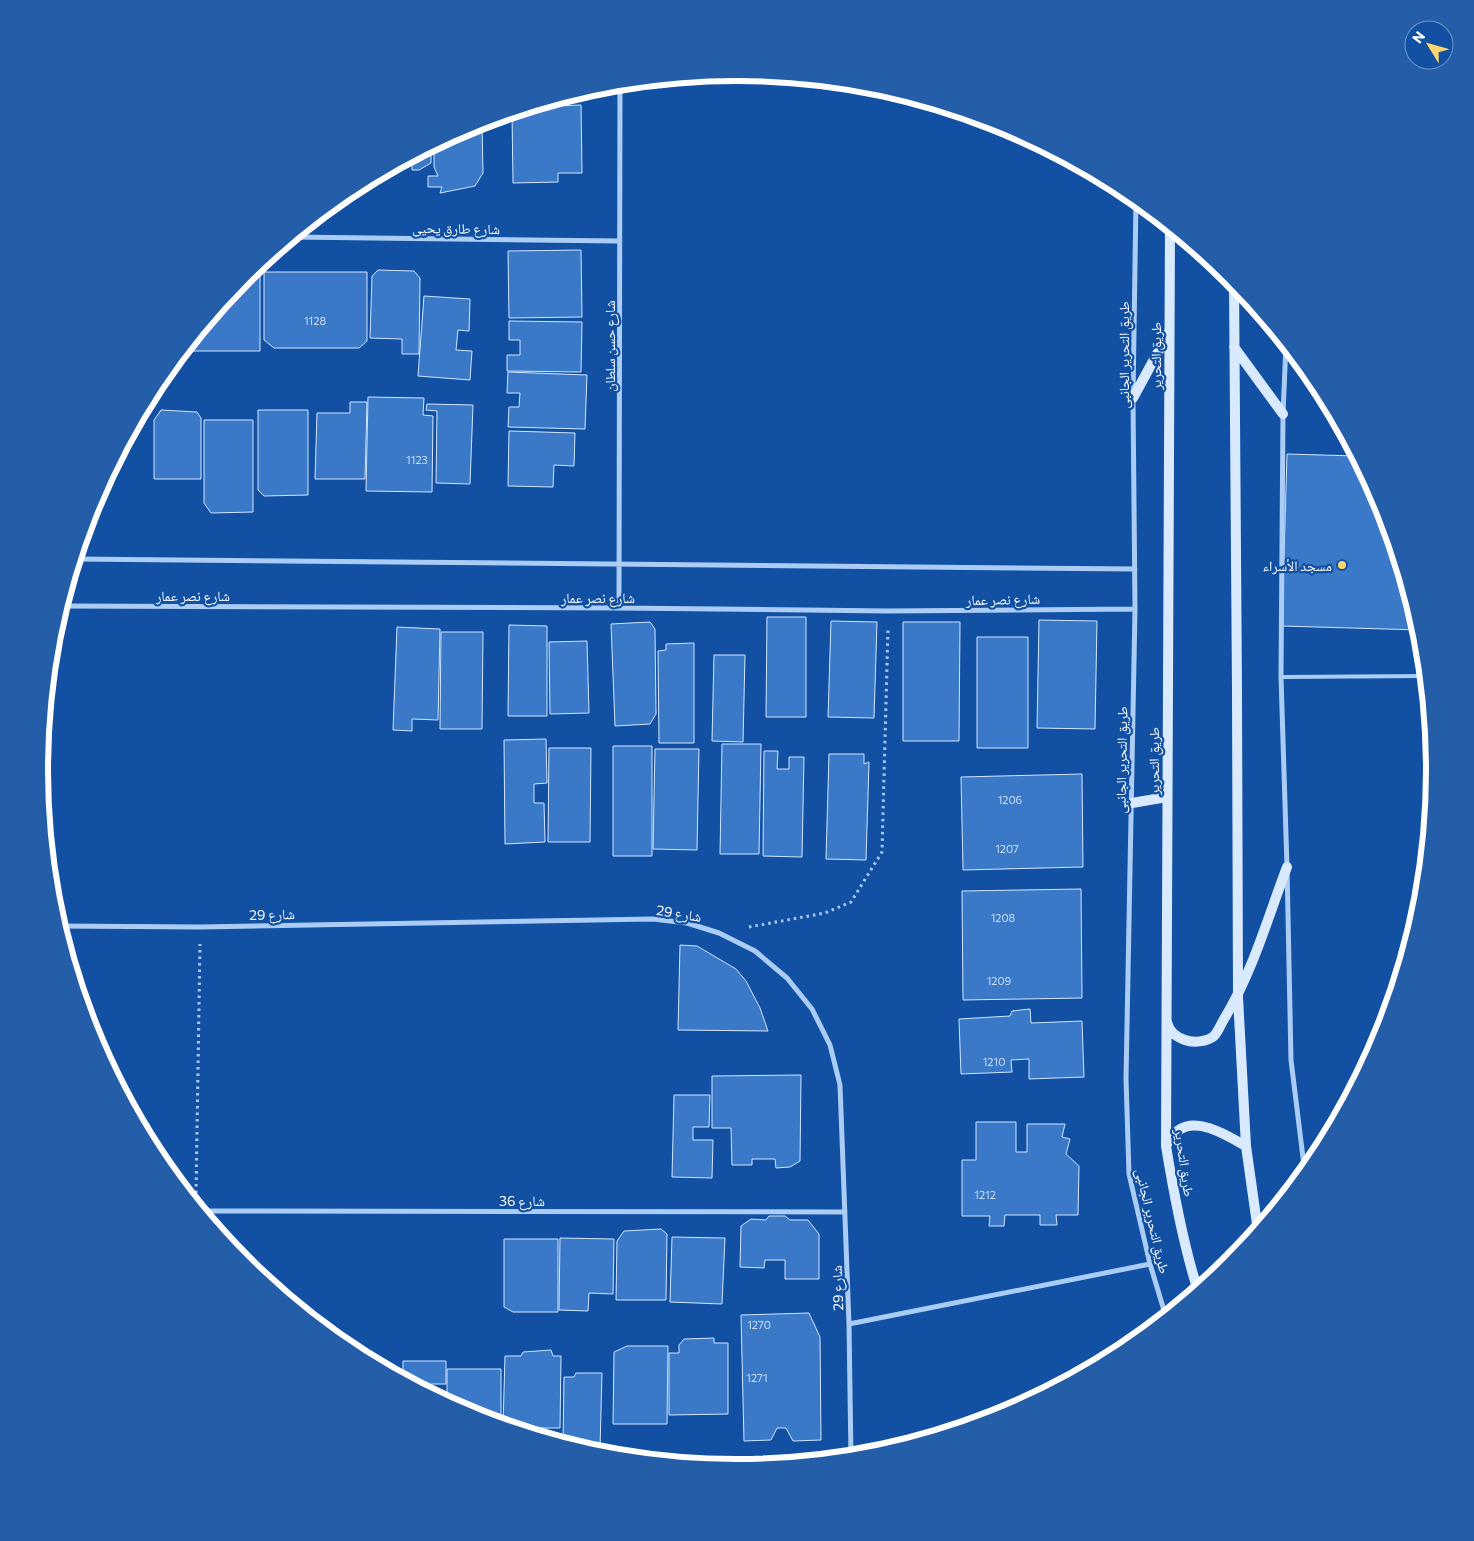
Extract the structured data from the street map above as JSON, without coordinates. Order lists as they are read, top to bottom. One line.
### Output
{"streets":{"street":["شارع طارق يحيى","شارع حسن سلطان","طريق التحرير الجانبى","طريق التحرير","شارع نصر عمار","شارع 29","شارع 36"]},"crossings":[["شارع طارق يحيى","شارع حسن سلطان"],["شارع حسن سلطان","شارع نصر عمار"],["طريق التحرير الجانبى","شارع نصر عمار"],["شارع 29","شارع 36"]],"places":["مسجد الأسراء"],"house_numbers":["1128","1123","1206","1207","1208","1209","1210","1212","1270","1271"],"north":"top left"}
